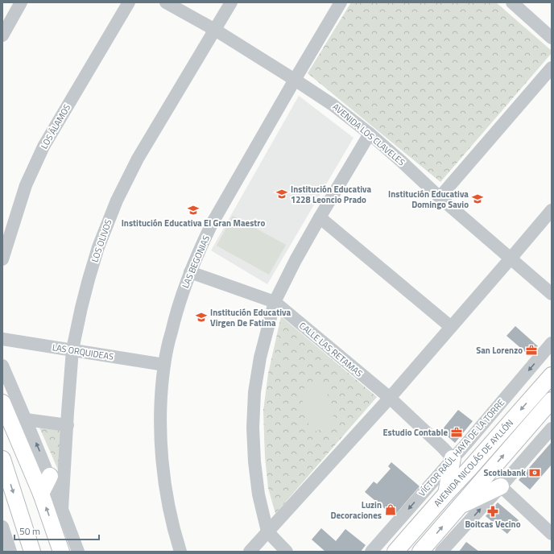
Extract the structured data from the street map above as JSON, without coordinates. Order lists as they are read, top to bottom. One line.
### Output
{"streets":{"main road":["AVENIDA NICOLÁS DE AYLLÓN"],"street":["LOS ÁLAMOS","AVENIDA LOS CLAVELES","LOS OLIVOS","LAS BEGONIAS","CALLE LAS RETAMAS","LAS ORQUIDEAS","VÍCTOR RAÚL HAYA DE LA TORRE"]},"crossings":[["AVENIDA LOS CLAVELES","LOS OLIVOS"],["AVENIDA LOS CLAVELES","LAS BEGONIAS"],["LOS OLIVOS","LAS ORQUIDEAS"],["LAS BEGONIAS","CALLE LAS RETAMAS"],["LAS BEGONIAS","LAS ORQUIDEAS"],["CALLE LAS RETAMAS","VÍCTOR RAÚL HAYA DE LA TORRE"]],"places":{"school or university":["Institución Educativa 1228 Leoncio Prado","Institución Educativa Domingo Savio","Institución Educativa El Gran Maestro","Institución Educativa Virgen De Fatima"],"office":["San Lorenzo","Estudio Contable"],"bank":["Scotiabank"],"shop":["Luzin Decoraciones"],"pharmacy":["Boitcas Vecino"]},"scale_bar":"50 m"}
